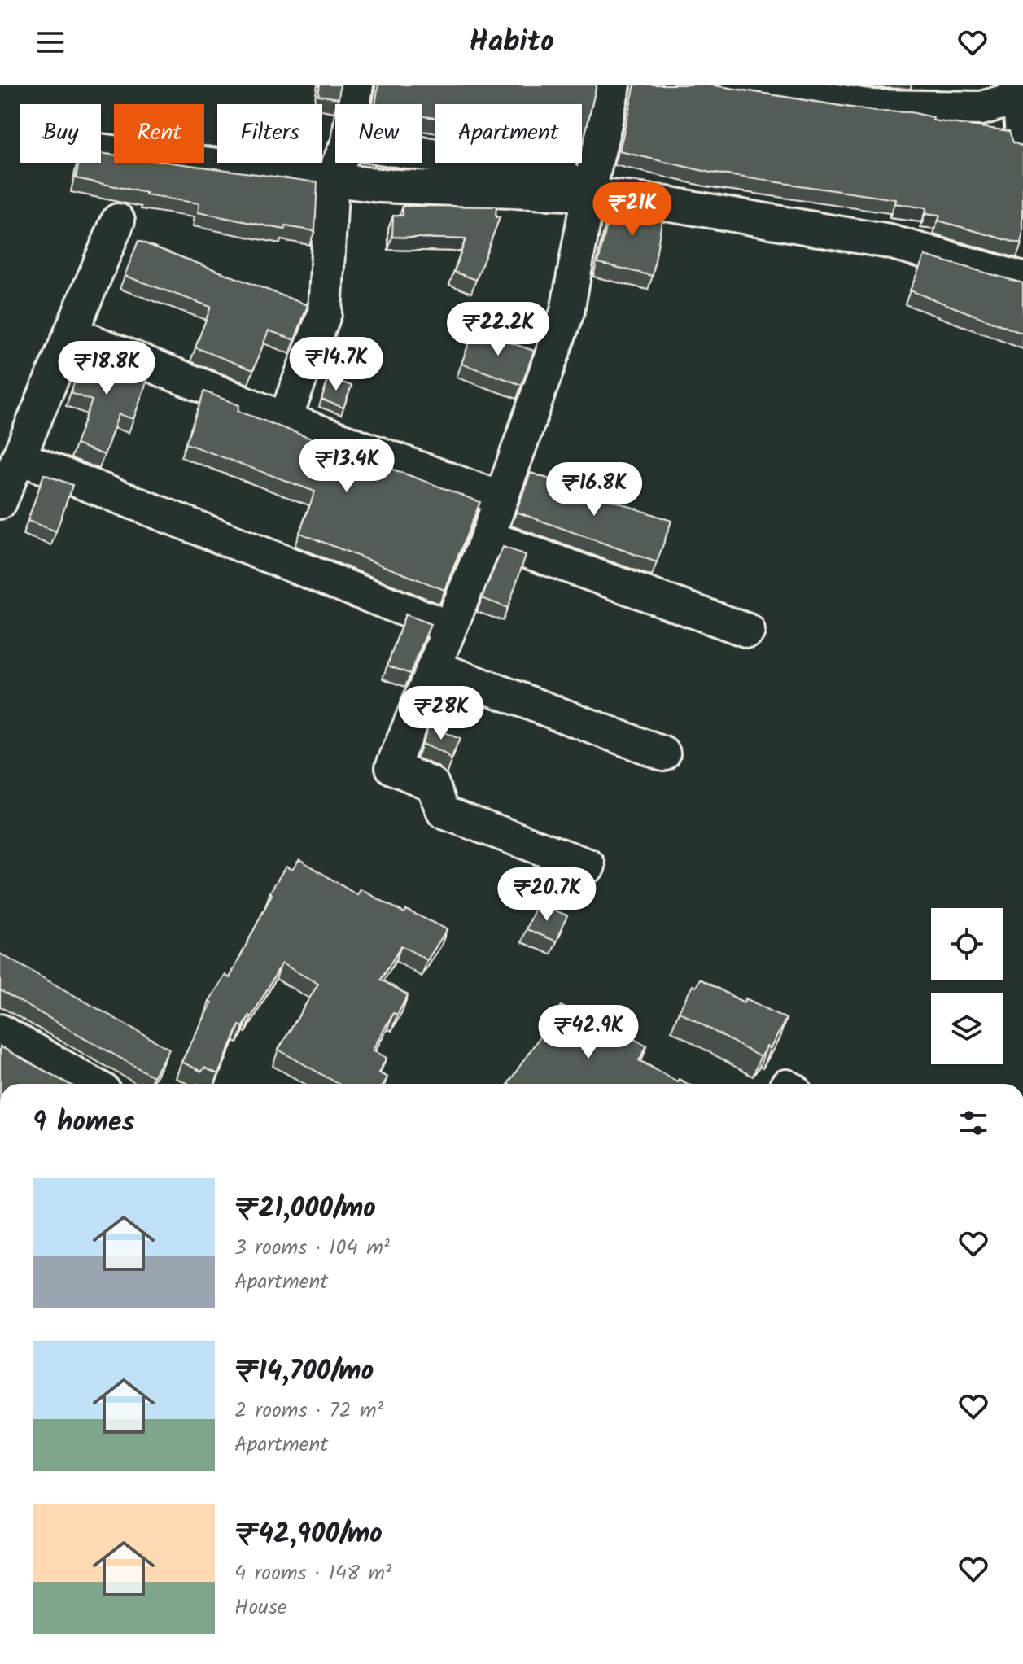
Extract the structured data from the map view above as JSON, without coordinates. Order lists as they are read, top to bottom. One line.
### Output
{"page":{"header":"Habito","chip":["Buy","Rent","Filters","New","Apartment"],"price":["₹21K","₹22.2K","₹14.7K","₹18.8K","₹13.4K","₹16.8K","₹28K","₹20.7K","₹42.9K"],"heading":"9 homes","list":[{"name":"₹21,000/mo","note":"3 rooms · 104 m² · Apartment"},{"name":"₹14,700/mo","note":"2 rooms · 72 m² · Apartment"},{"name":"₹42,900/mo","note":"4 rooms · 148 m² · House"}]}}
